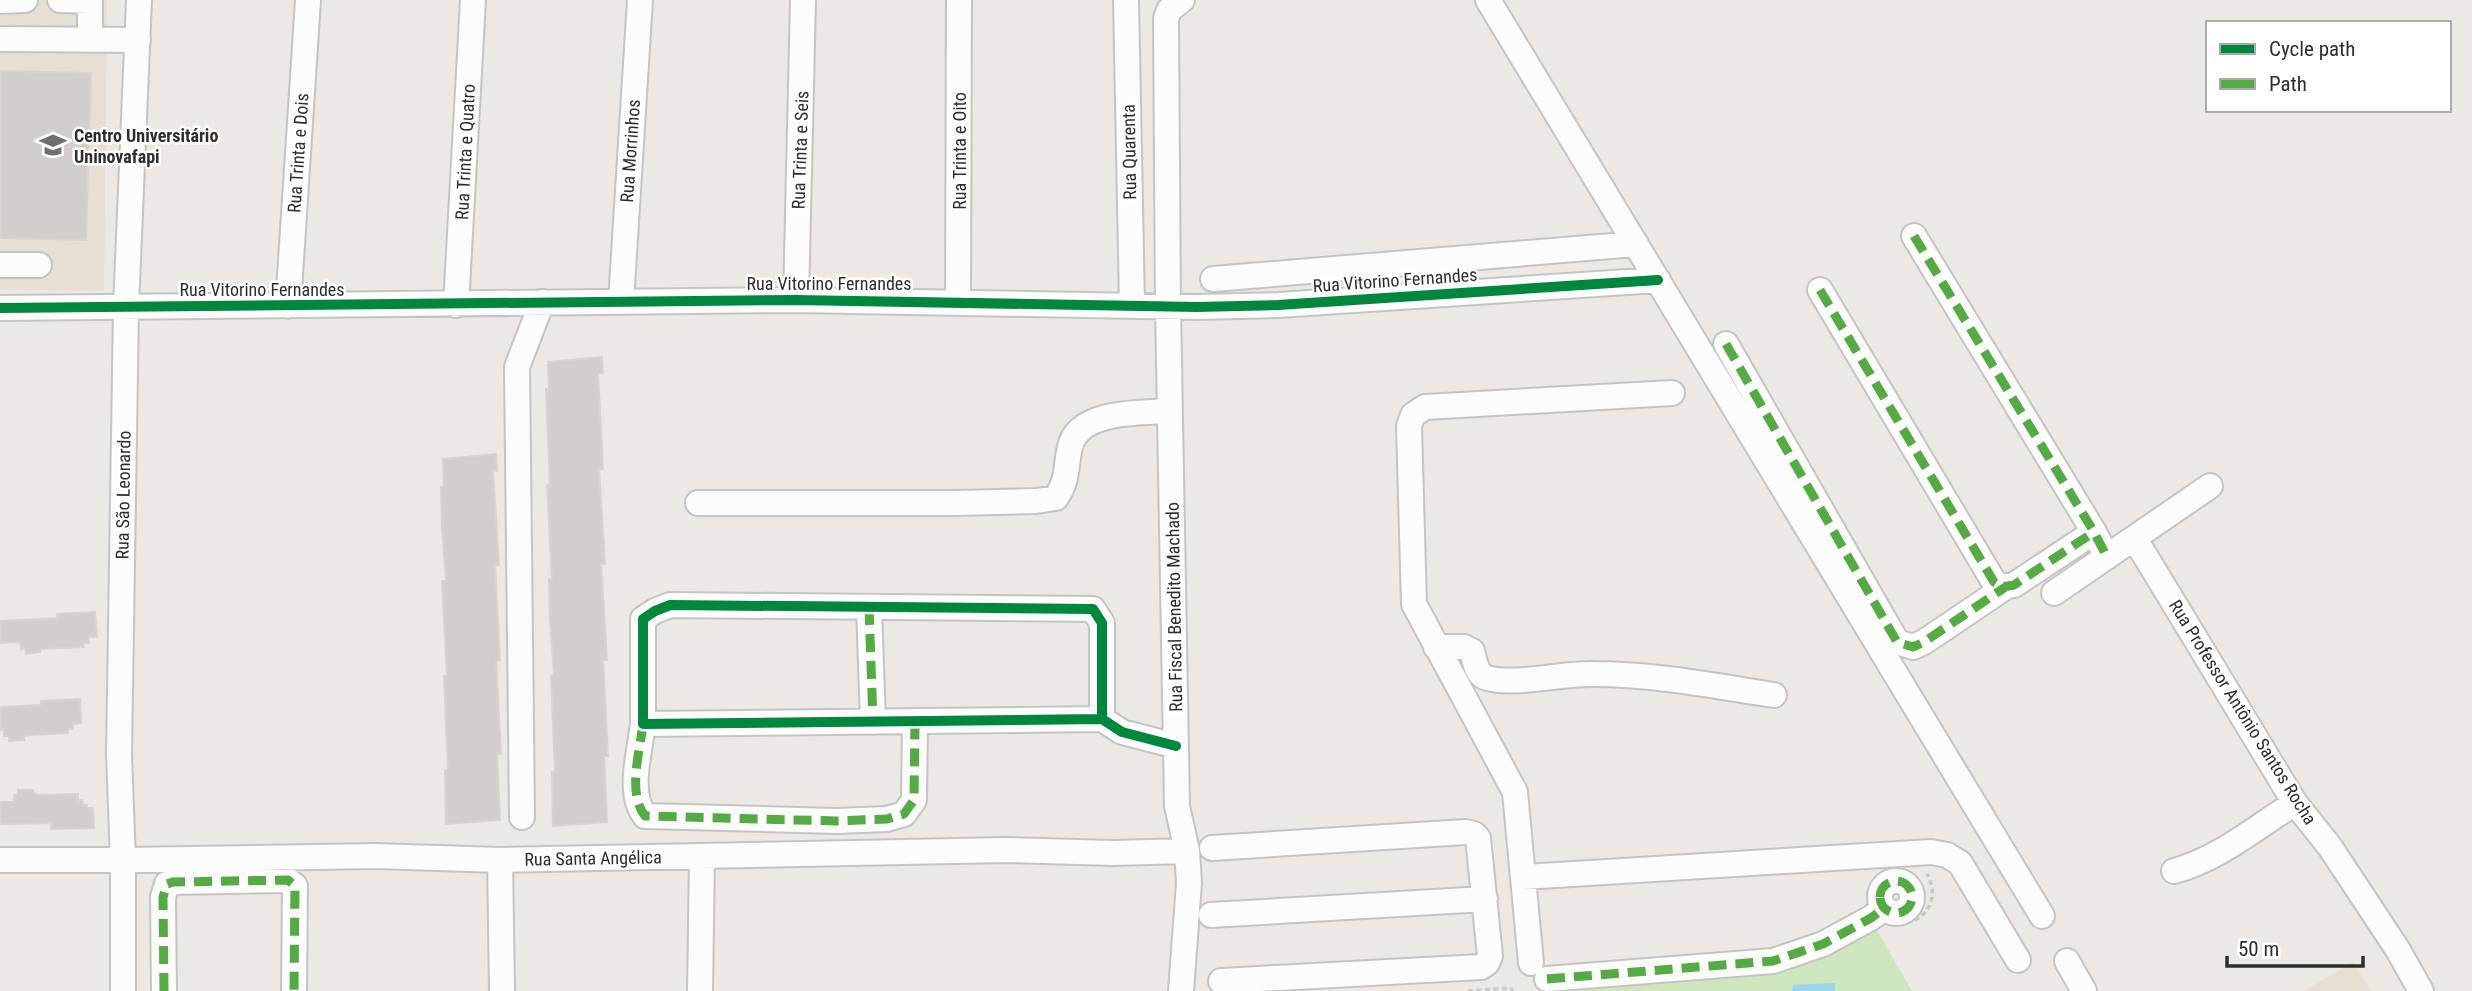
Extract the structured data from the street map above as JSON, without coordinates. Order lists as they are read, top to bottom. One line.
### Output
{"streets":{"street":["Rua Trinta e Seis","Rua Morrinhos","Rua Trinta e Oito","Rua Trinta e Quatro","Rua Quarenta","Rua Trinta e Dois","Rua Vitorino Fernandes","Rua São Leonardo","Rua Fiscal Benedito Machado","Rua Professor Antônio Santos Rocha","Rua Santa Angélica"]},"crossings":[["Rua Trinta e Seis","Rua Vitorino Fernandes"],["Rua Morrinhos","Rua Vitorino Fernandes"],["Rua Trinta e Oito","Rua Vitorino Fernandes"],["Rua Trinta e Quatro","Rua Vitorino Fernandes"],["Rua Quarenta","Rua Vitorino Fernandes"],["Rua Trinta e Dois","Rua Vitorino Fernandes"],["Rua Vitorino Fernandes","Rua São Leonardo"],["Rua Vitorino Fernandes","Rua Fiscal Benedito Machado"],["Rua São Leonardo","Rua Santa Angélica"],["Rua Fiscal Benedito Machado","Rua Santa Angélica"]],"places":{"school or university":["Centro Universitário Uninovafapi"]},"legend":["Cycle path","Path"],"scale_bar":"50 m"}
